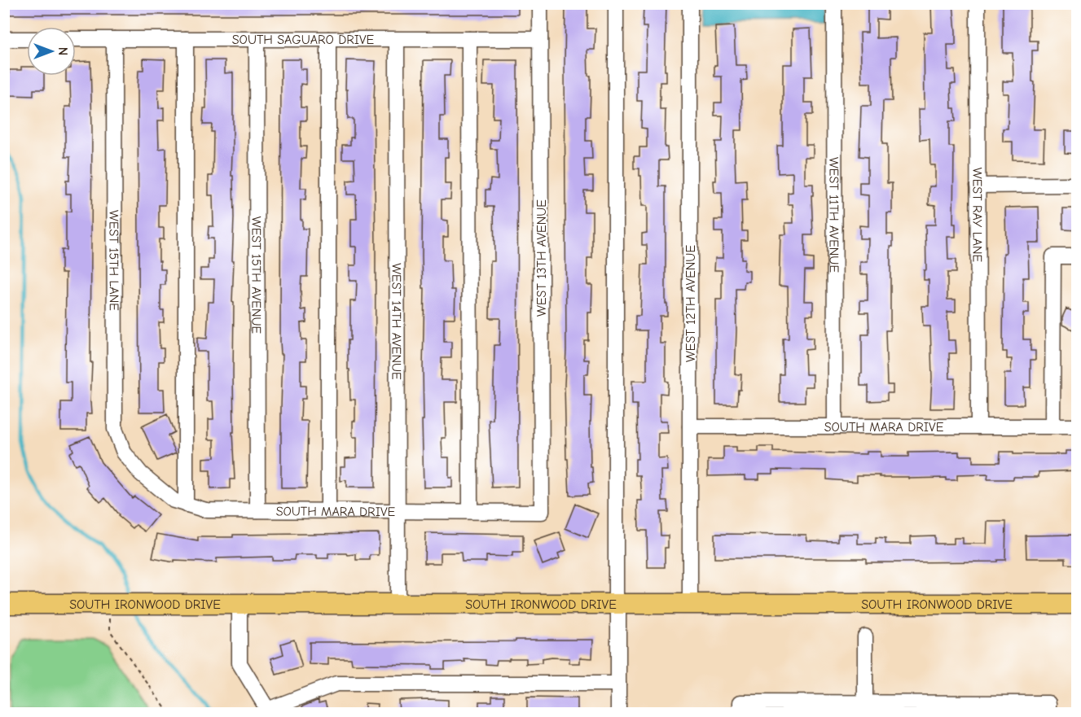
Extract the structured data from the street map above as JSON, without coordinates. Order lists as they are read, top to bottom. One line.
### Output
{"streets":{"main road":["SOUTH IRONWOOD DRIVE"],"street":["SOUTH SAGUARO DRIVE","WEST 11TH AVENUE","WEST RAY LANE","WEST 13TH AVENUE","WEST 15TH LANE","WEST 15TH AVENUE","WEST 12TH AVENUE","WEST 14TH AVENUE","SOUTH MARA DRIVE"]},"crossings":[["SOUTH SAGUARO DRIVE","WEST 13TH AVENUE"],["SOUTH SAGUARO DRIVE","WEST 15TH LANE"],["SOUTH SAGUARO DRIVE","WEST 15TH AVENUE"],["SOUTH SAGUARO DRIVE","WEST 14TH AVENUE"],["WEST 11TH AVENUE","SOUTH MARA DRIVE"],["WEST RAY LANE","SOUTH MARA DRIVE"],["WEST 13TH AVENUE","SOUTH MARA DRIVE"],["WEST 15TH LANE","SOUTH MARA DRIVE"],["WEST 15TH AVENUE","SOUTH MARA DRIVE"],["WEST 12TH AVENUE","SOUTH MARA DRIVE"],["WEST 12TH AVENUE","SOUTH IRONWOOD DRIVE"],["WEST 14TH AVENUE","SOUTH MARA DRIVE"],["WEST 14TH AVENUE","SOUTH IRONWOOD DRIVE"]],"north":"right"}
